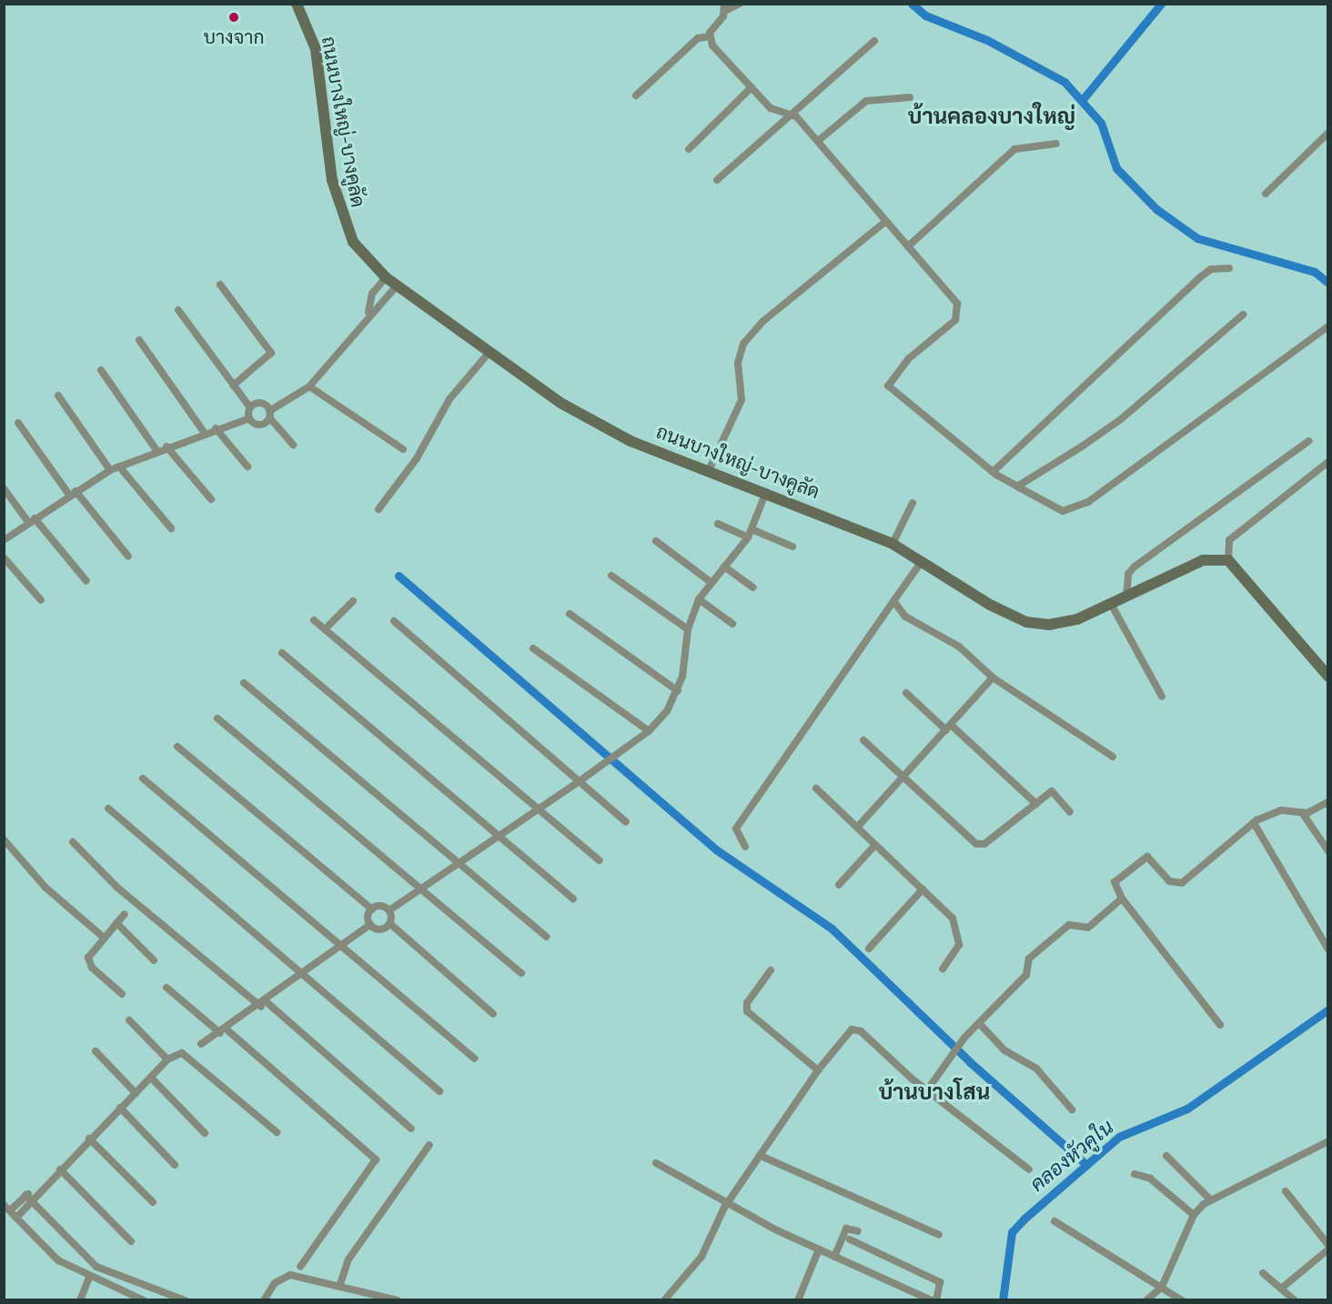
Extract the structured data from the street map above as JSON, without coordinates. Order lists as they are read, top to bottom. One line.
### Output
{"streets":{"street":["ถนนบางใหญ่-บางคูลัด"]},"districts":["บ้านคลองบางใหญ่","บ้านบางโสน"],"water":["คลองหัวคูใน"],"places":["บางจาก"]}
